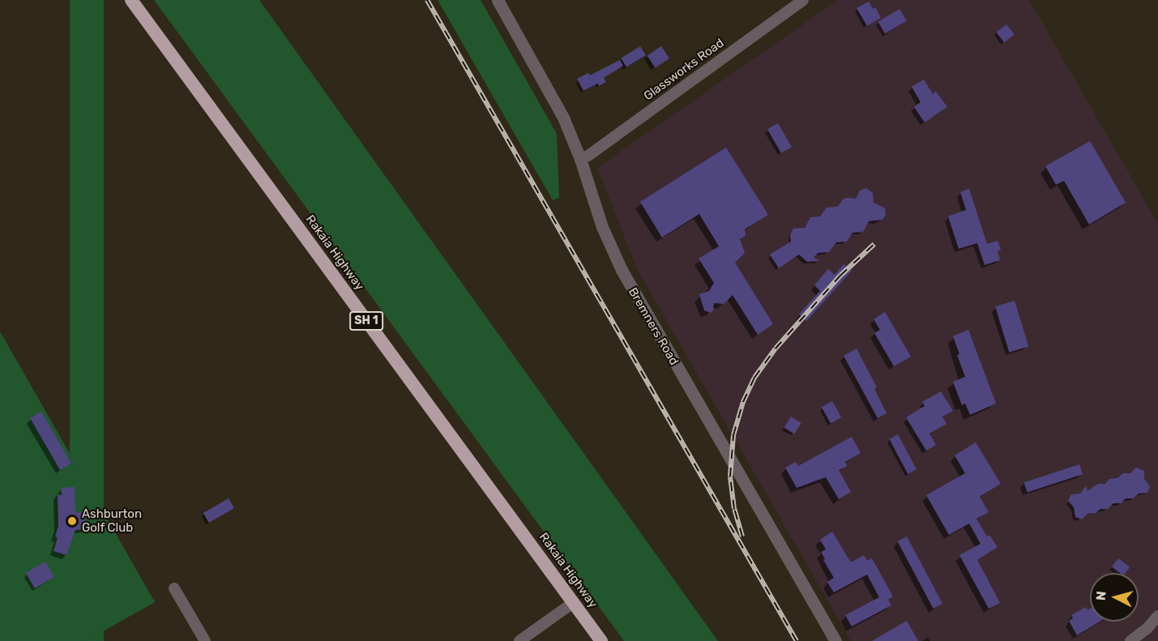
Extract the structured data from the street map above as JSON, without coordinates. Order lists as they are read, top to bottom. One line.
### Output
{"streets":{"highway":["Rakaia Highway","SH 1"],"street":["Glassworks Road","Bremners Road"]},"crossings":[["Glassworks Road","Bremners Road"]],"places":["Ashburton Golf Club"],"north":"left"}
